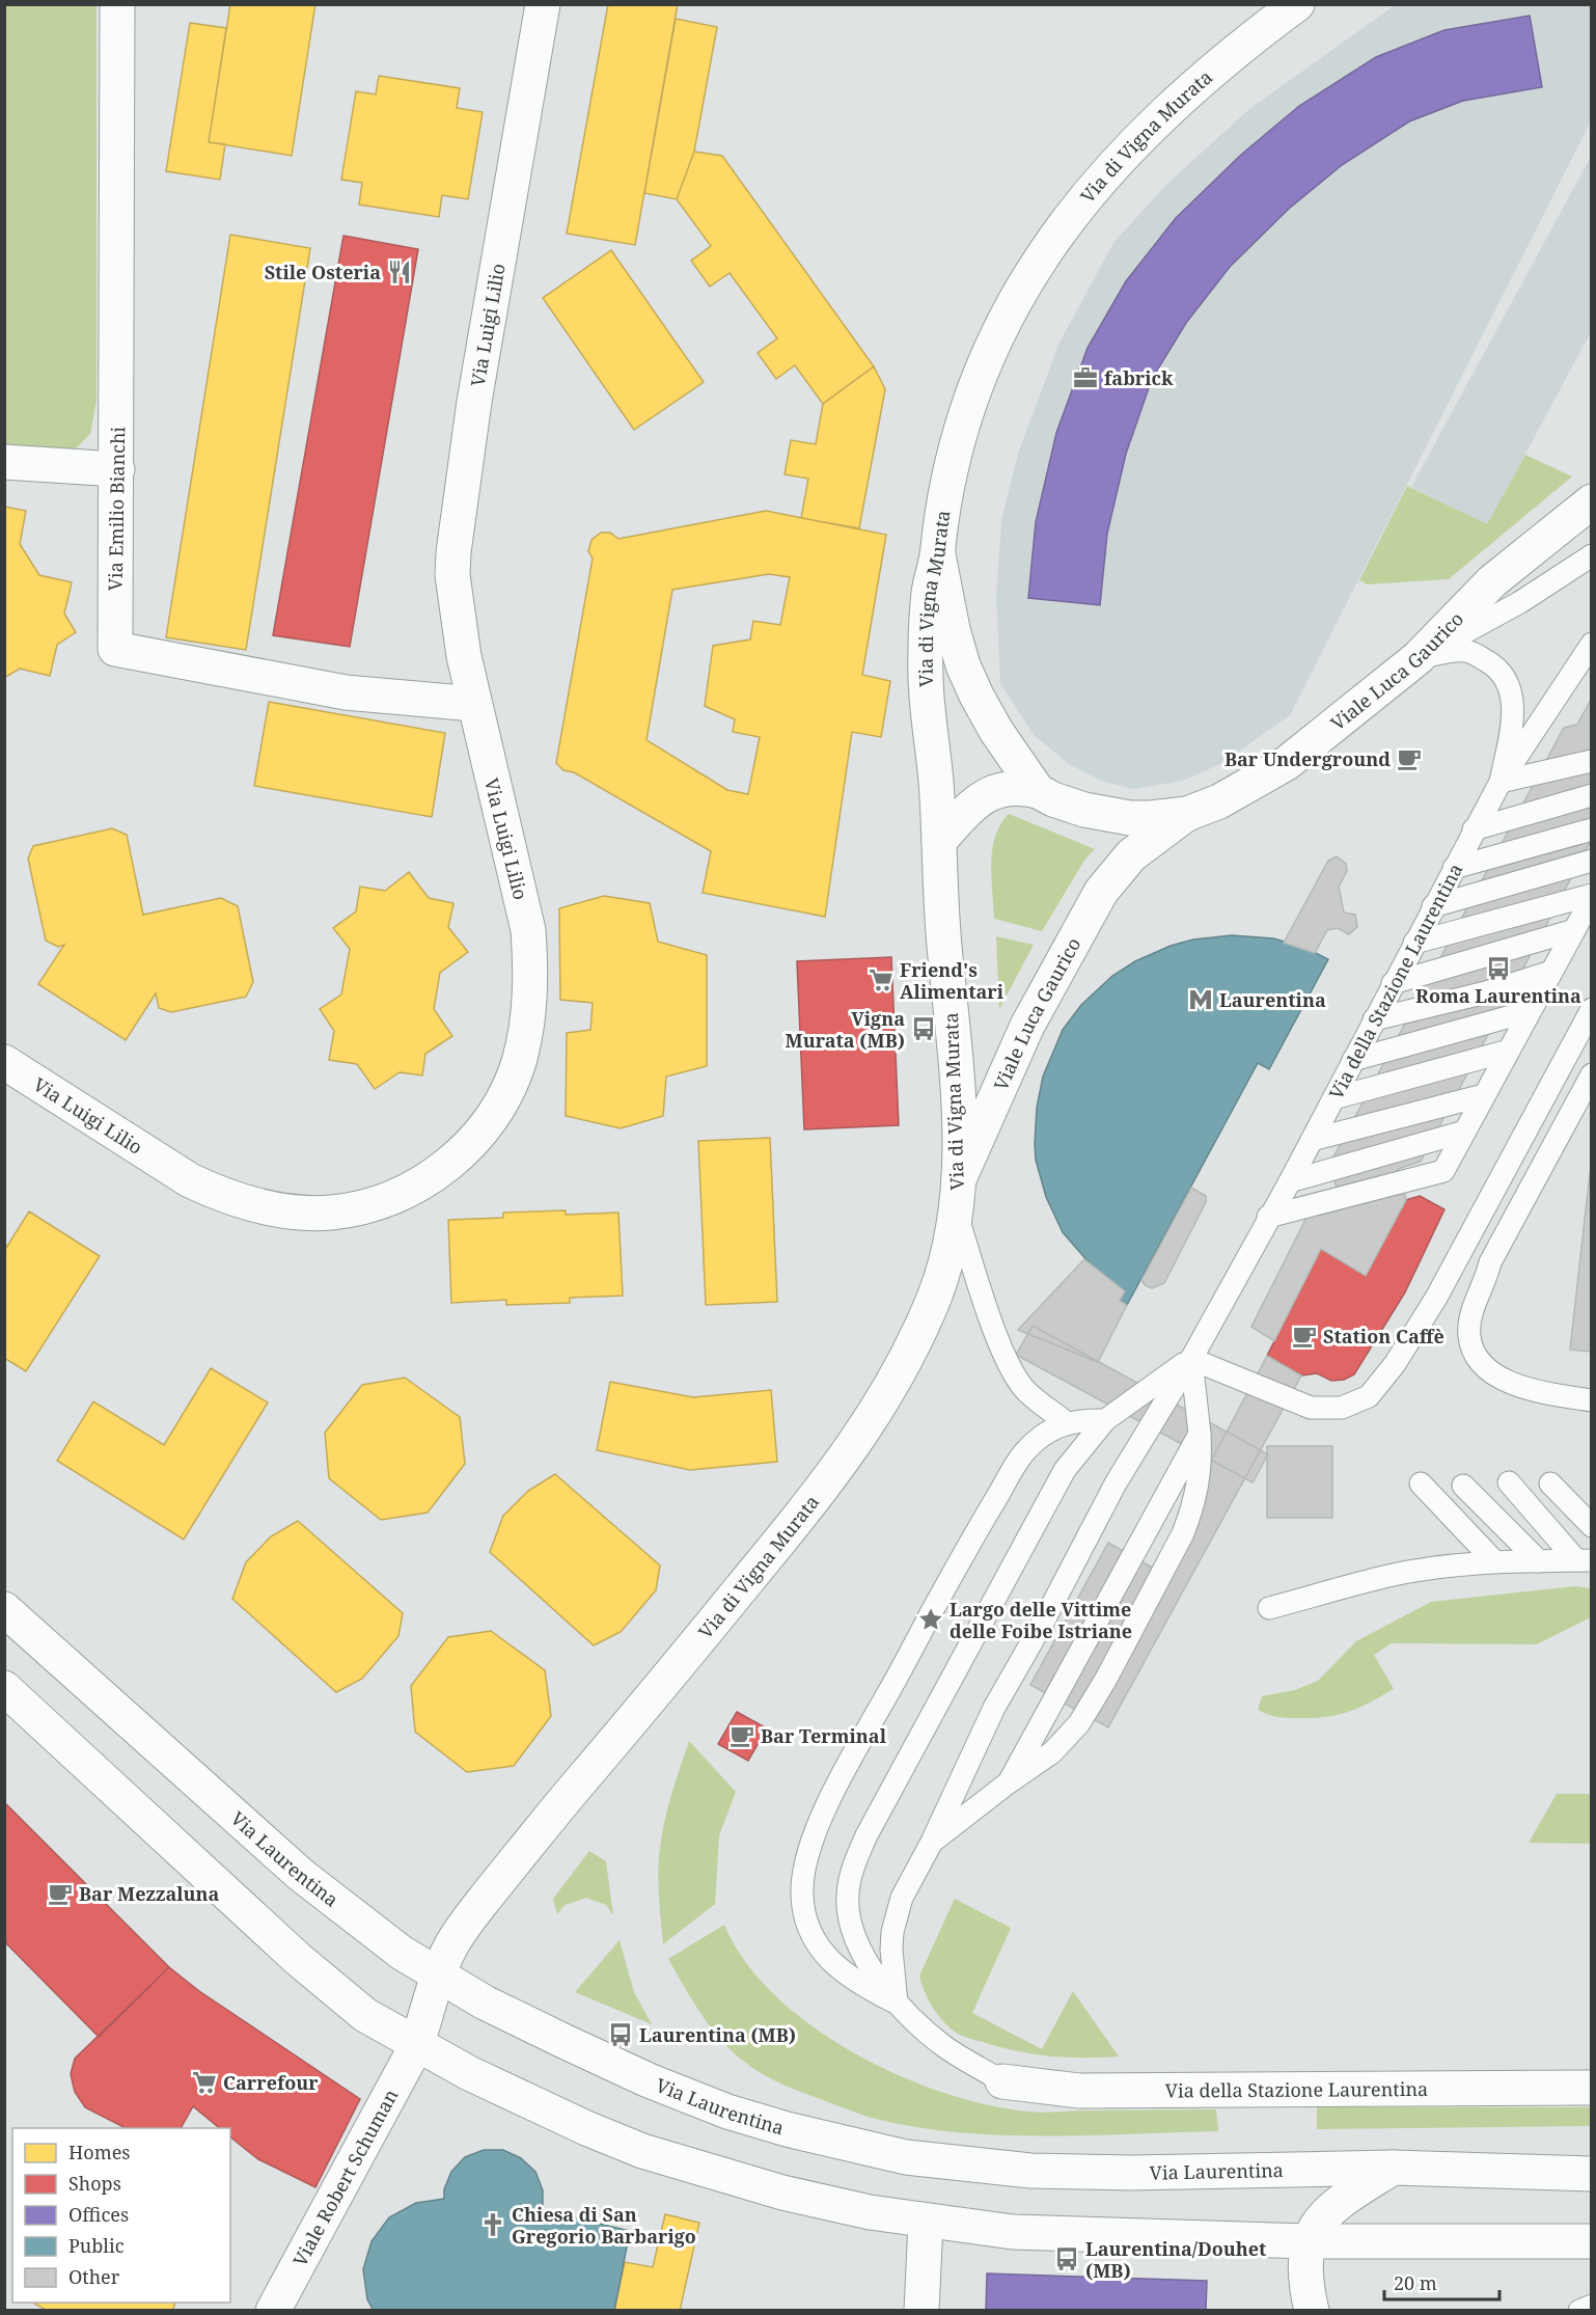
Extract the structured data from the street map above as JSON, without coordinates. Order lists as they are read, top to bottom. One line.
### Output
{"streets":{"main road":["Via di Vigna Murata","Via Luigi Lilio","Via Emilio Bianchi","Viale Luca Gaurico","Via della Stazione Laurentina","Via Laurentina","Viale Robert Schuman"]},"crossings":[["Via di Vigna Murata","Viale Luca Gaurico"],["Via di Vigna Murata","Via Laurentina"],["Via di Vigna Murata","Viale Robert Schuman"],["Via Luigi Lilio","Via Emilio Bianchi"],["Viale Luca Gaurico","Via della Stazione Laurentina"]],"places":{"restaurant":["Stile Osteria"],"office":["fabrick"],"cafe":["Bar Underground","Station Caffè","Bar Terminal","Bar Mezzaluna"],"bus stop":["Roma Laurentina","Vigna Murata (MB)","Laurentina (MB)","Laurentina/Douhet (MB)"],"supermarket":["Friend's Alimentari","Carrefour"],"metro station":["Laurentina"],"place":["Largo delle Vittime delle Foibe Istriane"],"church":["Chiesa di San Gregorio Barbarigo"]},"legend":["Homes","Shops","Offices","Public","Other"],"scale_bar":"20 m"}
